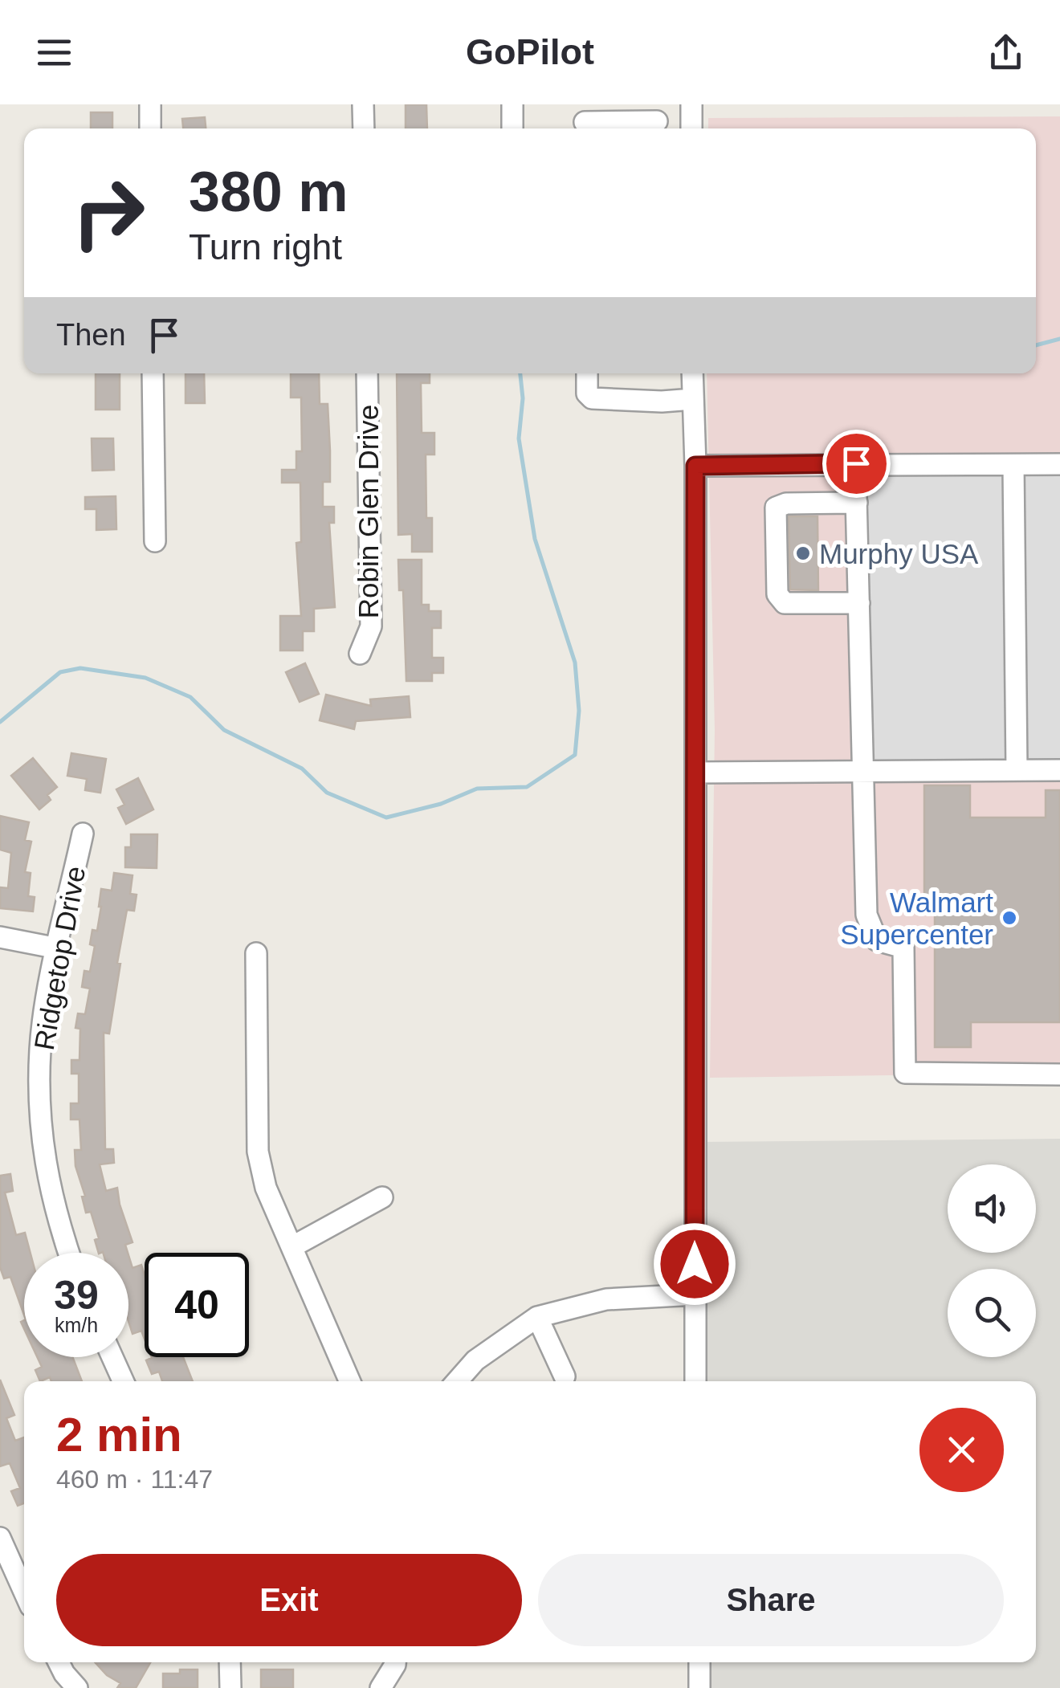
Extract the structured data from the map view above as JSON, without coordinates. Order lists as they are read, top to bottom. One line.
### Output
{"streets":{"street":["Robin Glen Drive","Ridgetop Drive"]},"places":["Murphy USA","Walmart Supercenter"],"page":{"header":"GoPilot","turn":["380 m","Turn right"],"then":"Then","speed":"39 km/h","limit":"40","heading":["2 min","460 m · 11:47"],"buttons":["Exit","Share"]}}
